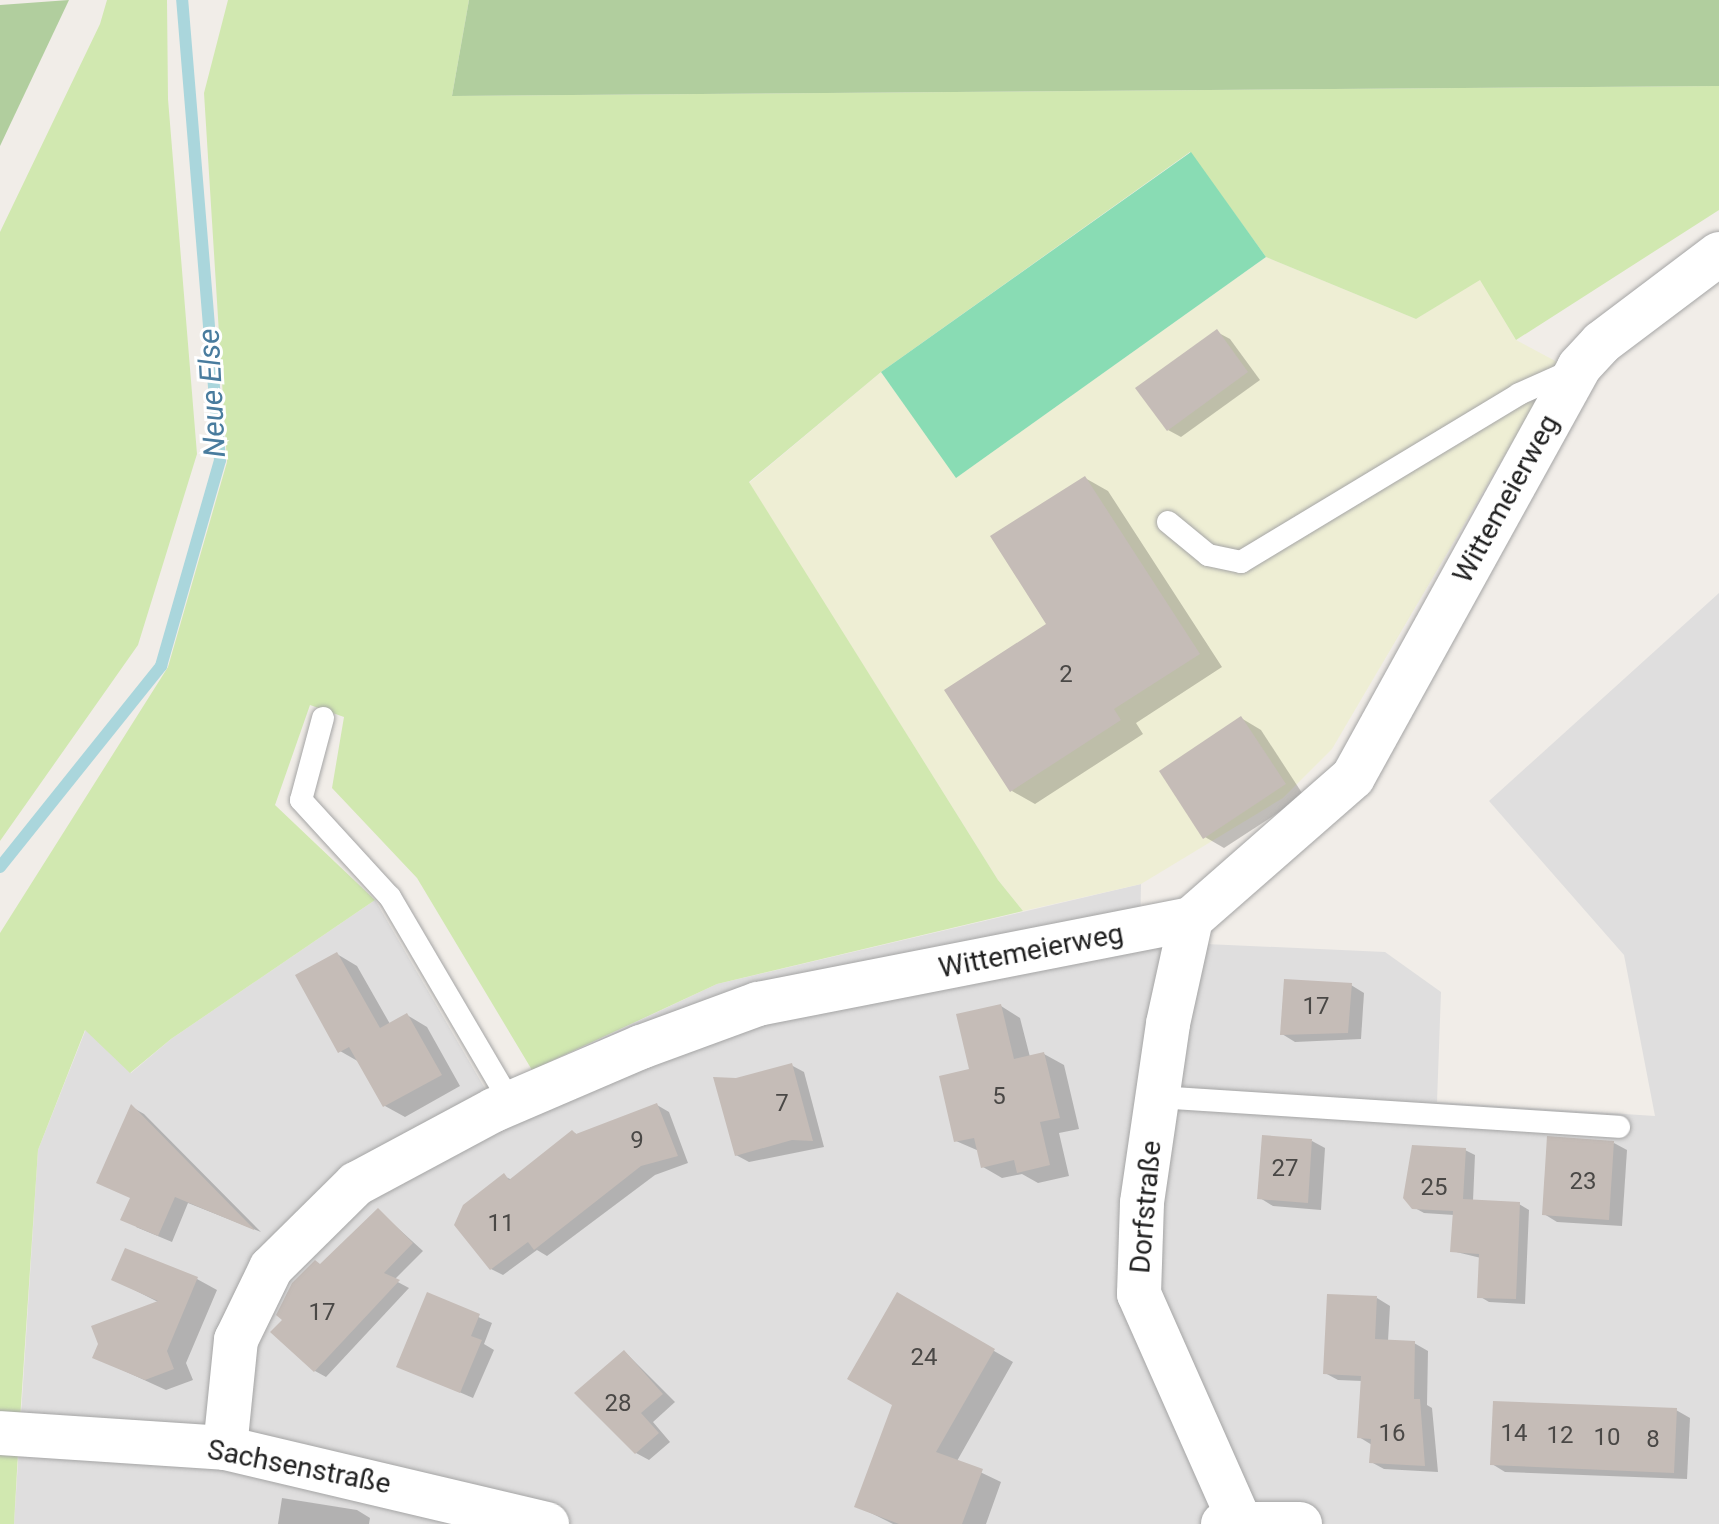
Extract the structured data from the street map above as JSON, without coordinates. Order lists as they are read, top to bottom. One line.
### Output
{"streets":{"street":["Wittemeierweg","Dorfstraße","Sachsenstraße"]},"crossings":[["Wittemeierweg","Dorfstraße"],["Wittemeierweg","Sachsenstraße"]],"water":["Neue Else"],"house_numbers":["2","17","5","7","9","27","23","25","11","17","24","28","16","14","12","10","8"]}
